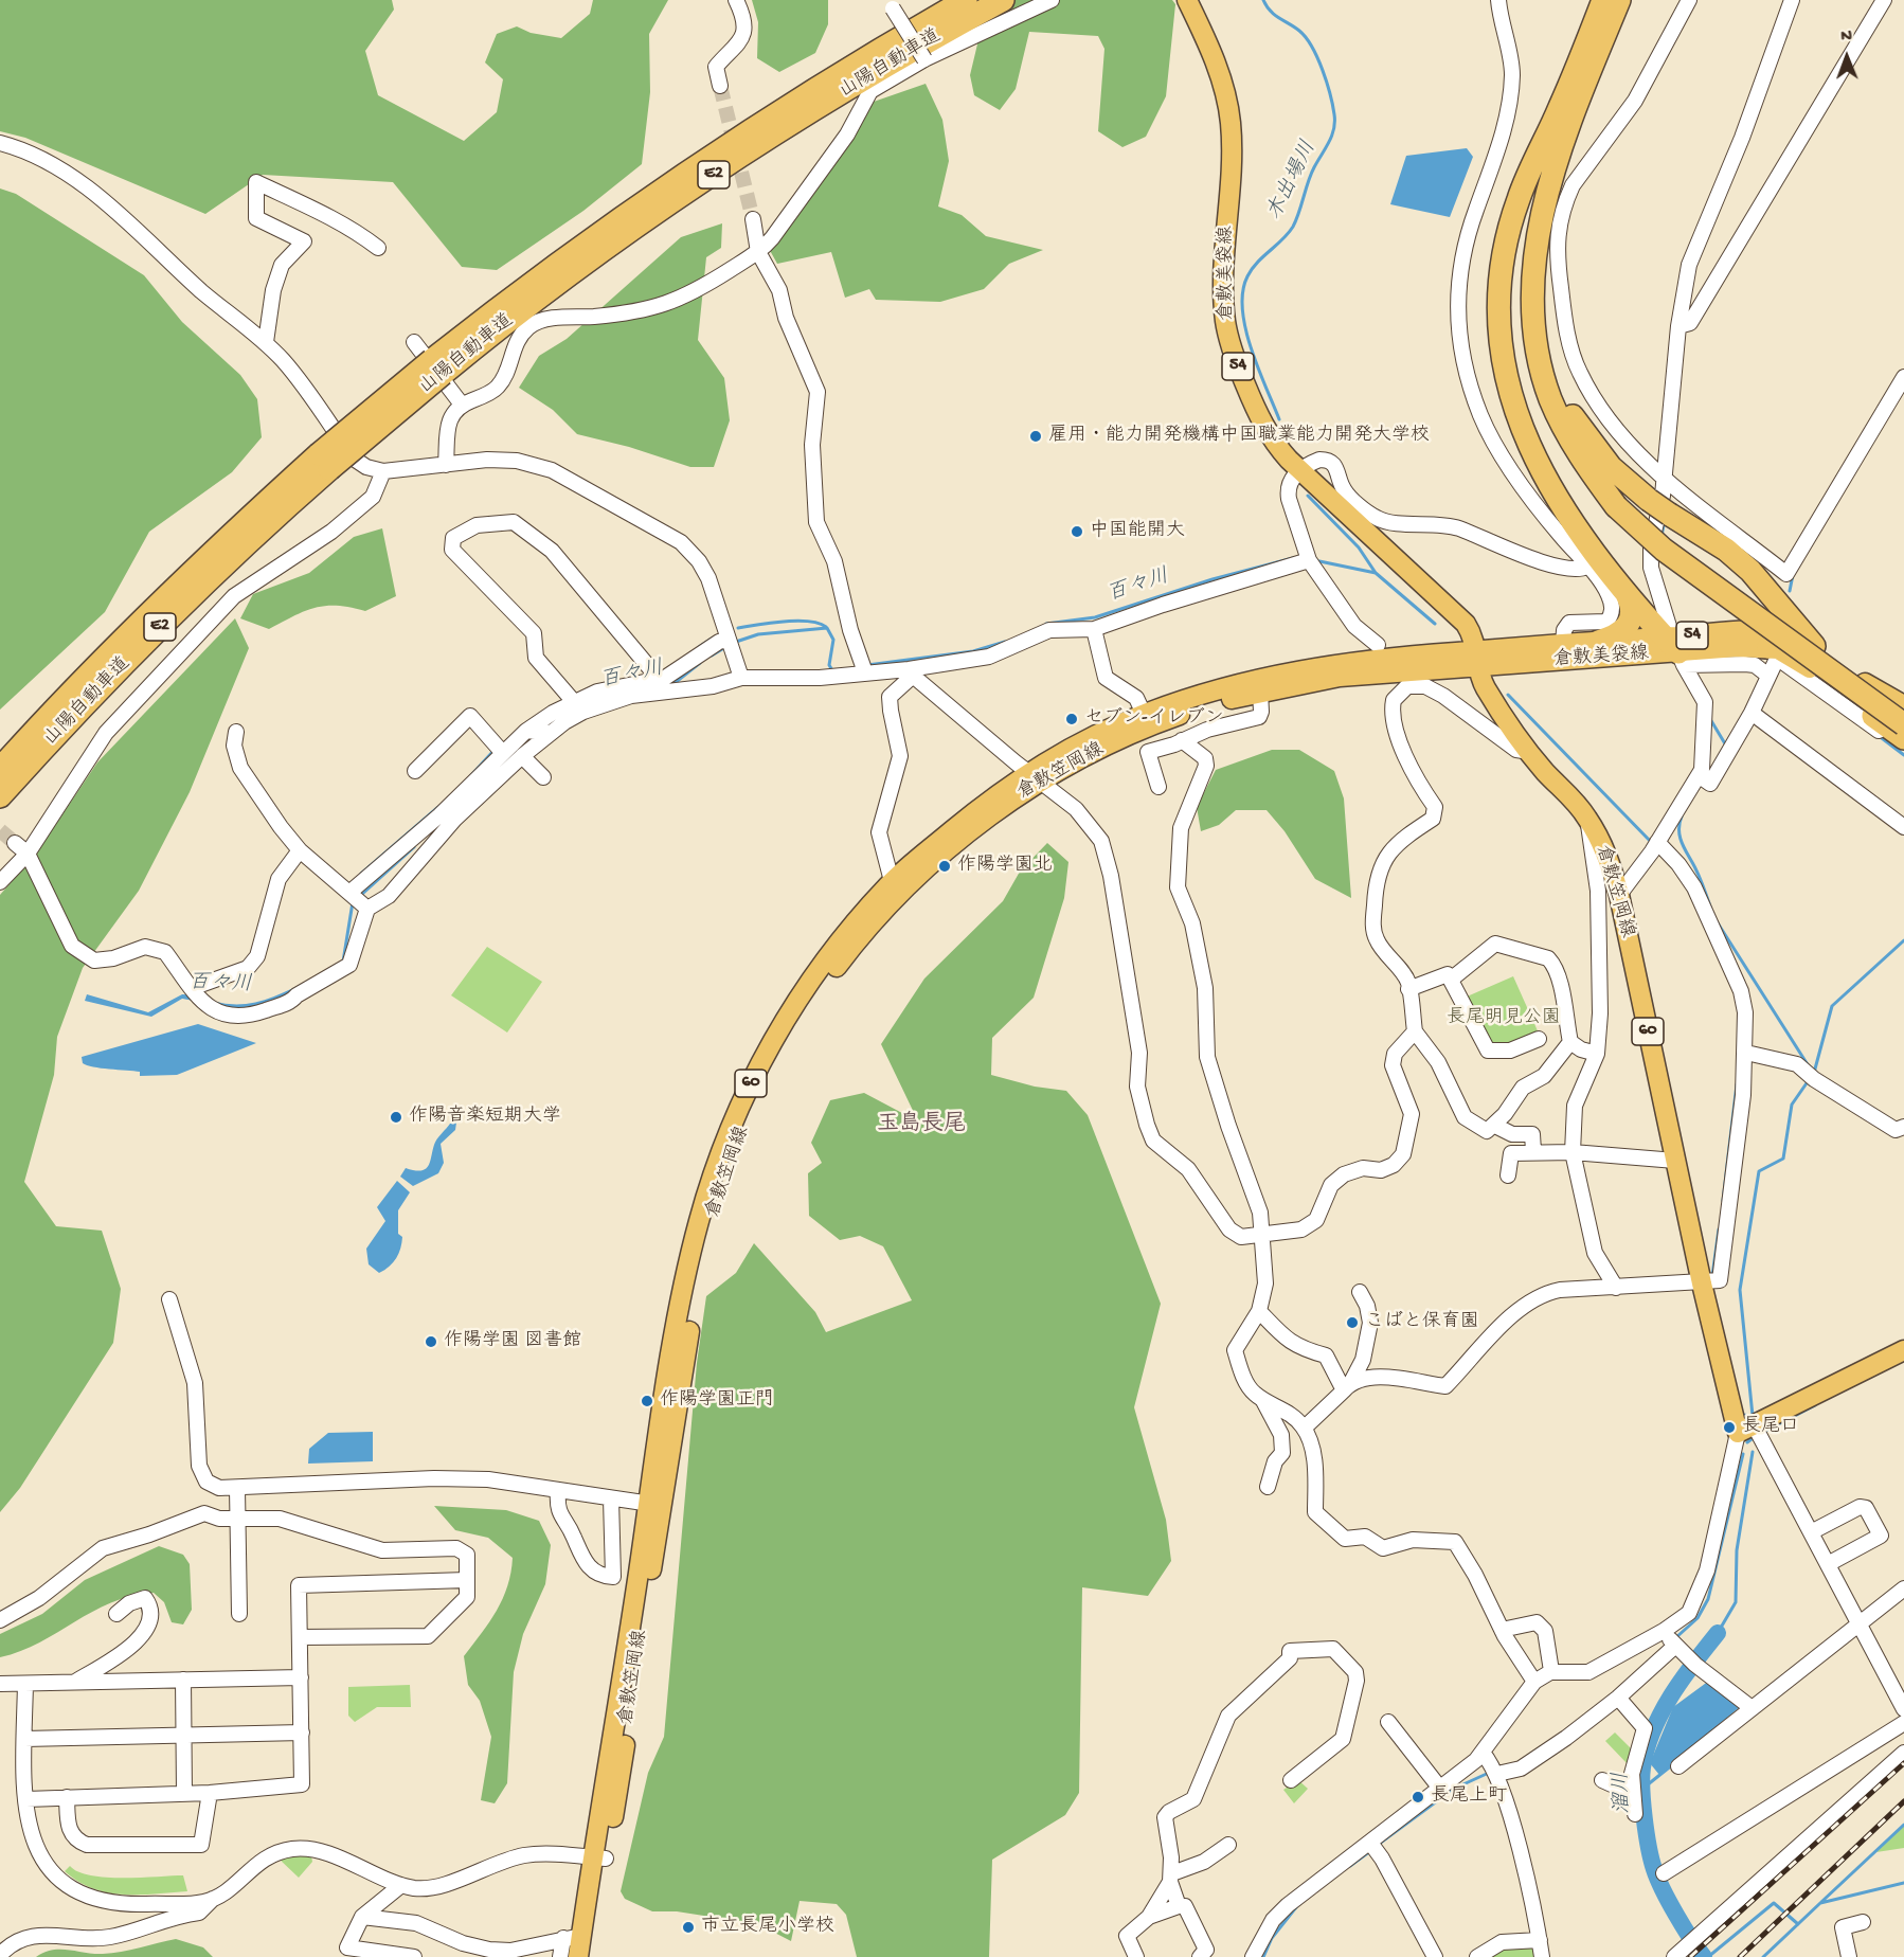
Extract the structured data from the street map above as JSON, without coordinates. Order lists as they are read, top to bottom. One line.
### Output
{"streets":{"highway":["山陽自動車道","E2","54"],"main road":["倉敷美袋線","倉敷笠岡線","60"]},"crossings":[["倉敷美袋線","54"],["倉敷美袋線","倉敷笠岡線"]],"districts":["玉島長尾"],"water":["木出場川","百々川","溜川"],"parks":["長尾明見公園"],"places":["雇用・能力開発機構中国職業能力開発大学校","中国能開大","セブン-イレブン","作陽学園北","作陽音楽短期大学","こばと保育園","作陽学園 図書館","作陽学園正門","長尾口","長尾上町","市立長尾小学校"],"north":"top"}
